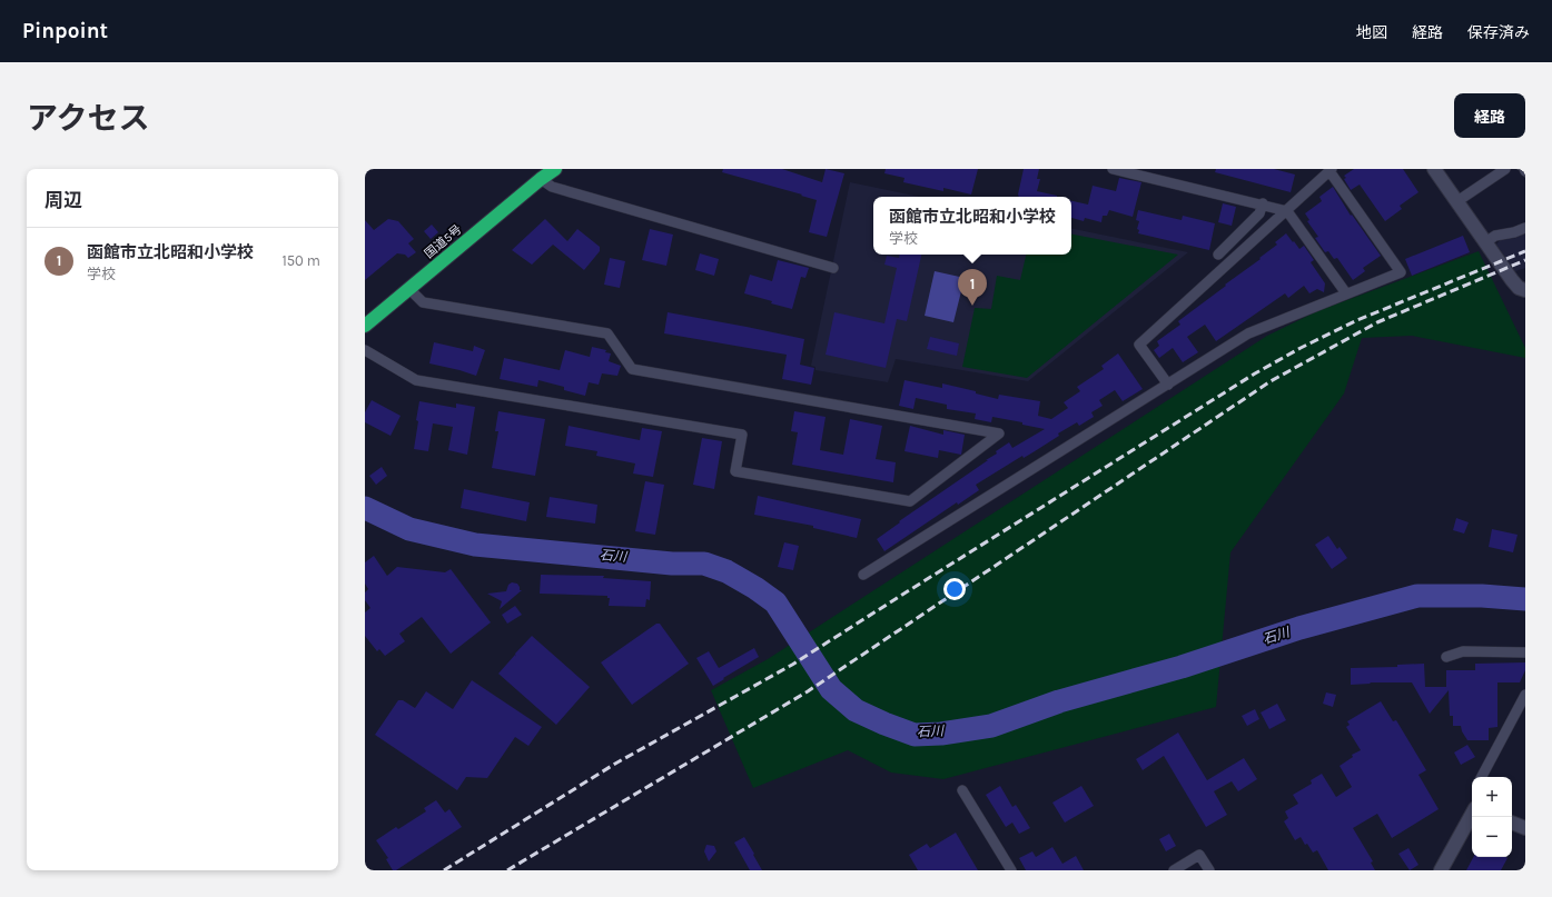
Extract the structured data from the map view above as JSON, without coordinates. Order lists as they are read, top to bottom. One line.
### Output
{"streets":{"highway":["国道5号"]},"water":["石川"],"page":{"header":"Pinpoint","nav":["地図","経路","保存済み"],"title":"アクセス","buttons":"経路","heading":"周辺","popup":["函館市立北昭和小学校","学校"],"list":[{"mark":"1","name":"函館市立北昭和小学校","note":"学校","value":"150 m"}],"pins":"1","map_buttons":["+","−"]}}
